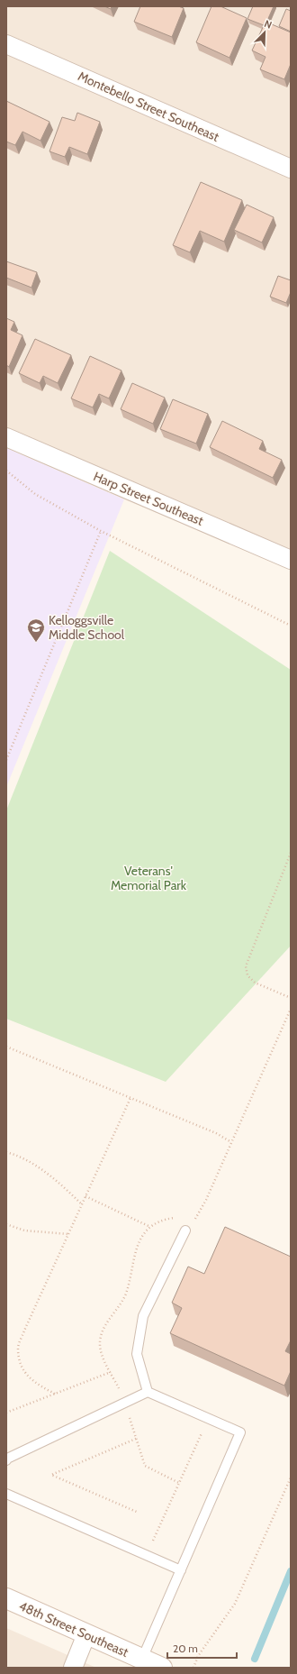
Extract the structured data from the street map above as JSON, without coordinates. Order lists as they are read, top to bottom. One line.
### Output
{"streets":{"street":["Montebello Street Southeast","Harp Street Southeast","48th Street Southeast"]},"parks":["Veterans' Memorial Park"],"places":{"school or university":["Kelloggsville Middle School"]},"scale_bar":"20 m","north":"top right"}
